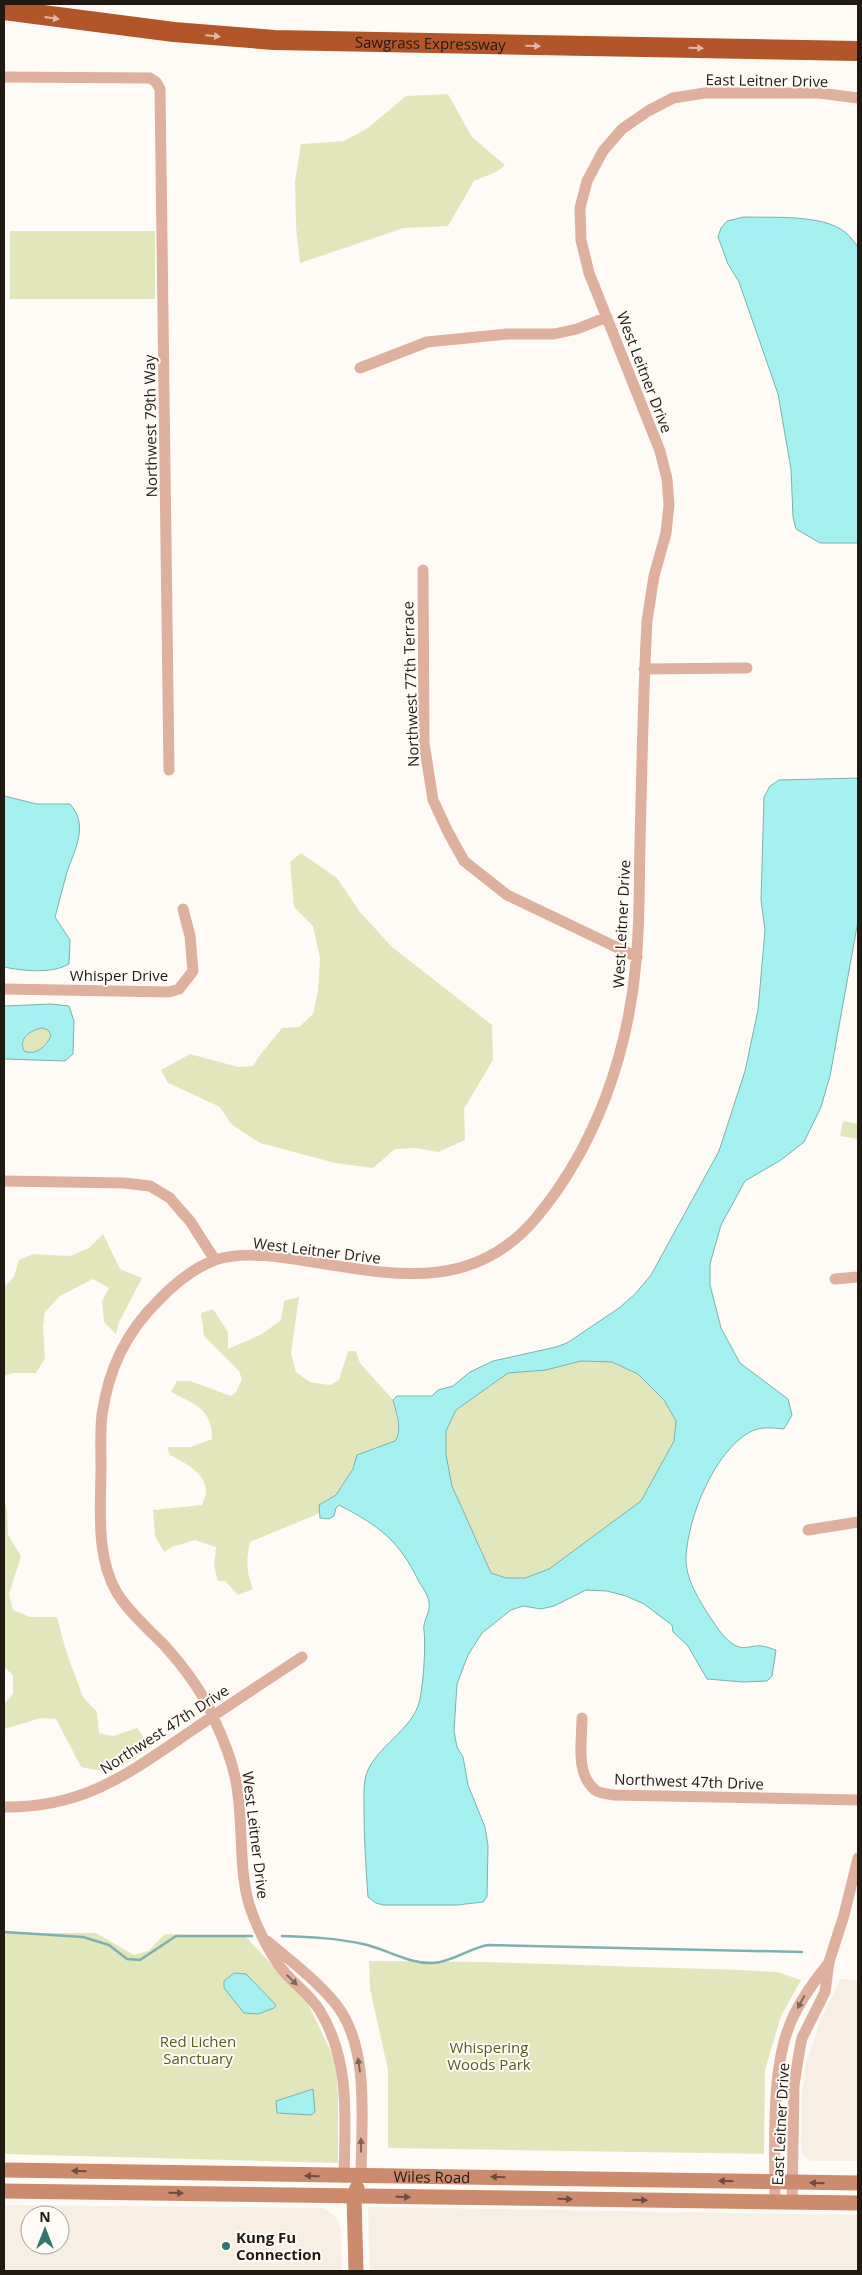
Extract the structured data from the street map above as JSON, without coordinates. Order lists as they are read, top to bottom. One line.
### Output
{"streets":{"highway":["Sawgrass Expressway"],"main road":["Wiles Road"],"street":["East Leitner Drive","West Leitner Drive","Northwest 79th Way","Northwest 77th Terrace","Whisper Drive","Northwest 47th Drive"]},"crossings":[["East Leitner Drive","West Leitner Drive"],["East Leitner Drive","Wiles Road"],["West Leitner Drive","Northwest 77th Terrace"],["West Leitner Drive","Northwest 47th Drive"],["West Leitner Drive","Wiles Road"]],"one_way":["Sawgrass Expressway"],"parks":["Red Lichen Sanctuary","Whispering Woods Park"],"places":["Kung Fu Connection"],"north":"top"}
